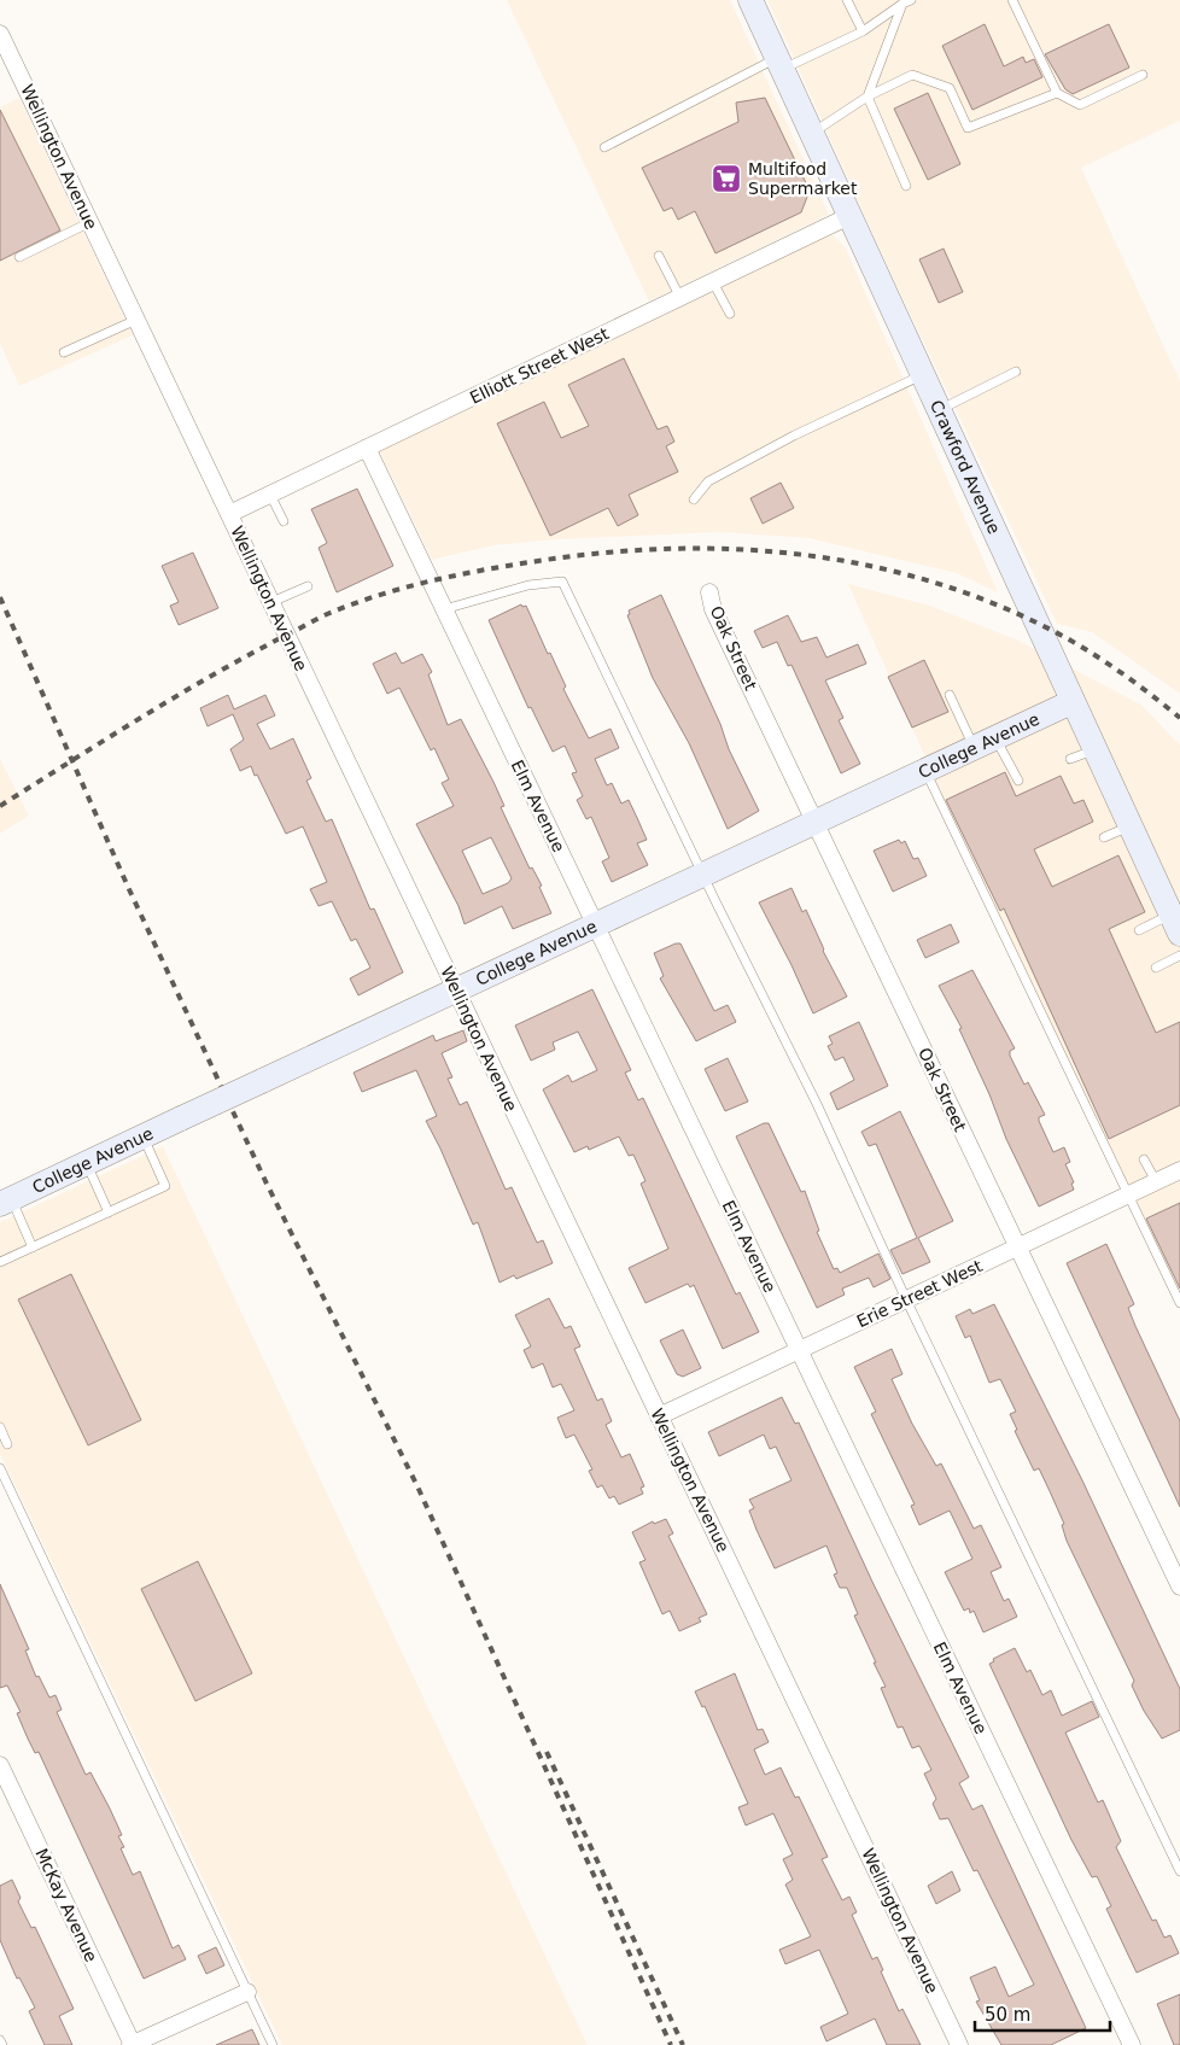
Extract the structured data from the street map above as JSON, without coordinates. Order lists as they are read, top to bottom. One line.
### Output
{"streets":{"street":["Wellington Avenue","Elliott Street West","Crawford Avenue","Oak Street","College Avenue","Elm Avenue","Erie Street West","McKay Avenue"]},"crossings":[["Wellington Avenue","Elliott Street West"],["Wellington Avenue","College Avenue"],["Wellington Avenue","Erie Street West"],["Elliott Street West","Crawford Avenue"],["Elliott Street West","Elm Avenue"],["Crawford Avenue","College Avenue"],["Oak Street","College Avenue"],["Oak Street","Erie Street West"],["College Avenue","Elm Avenue"],["Elm Avenue","Erie Street West"]],"places":{"supermarket":["Multifood Supermarket"]},"scale_bar":"50 m"}
